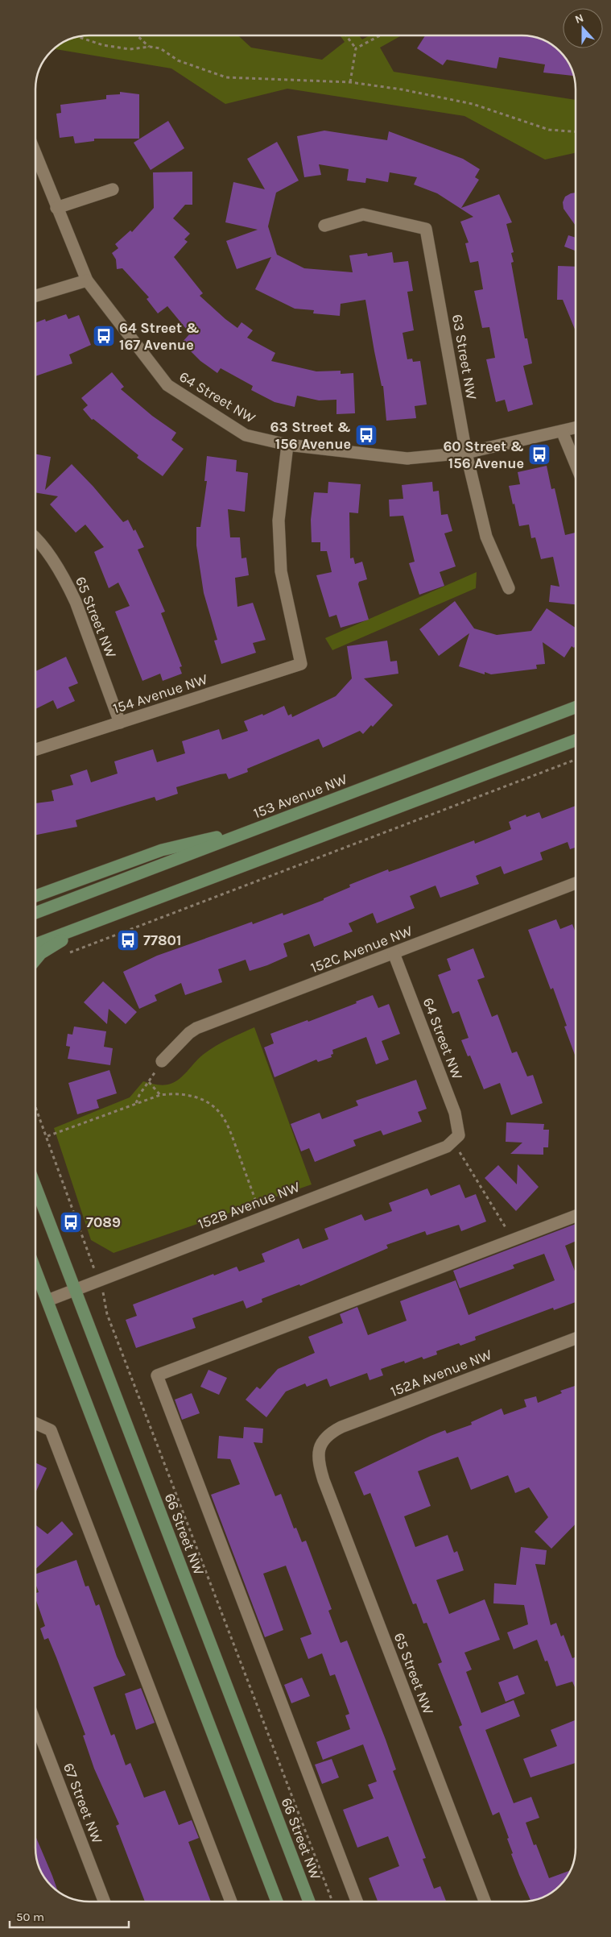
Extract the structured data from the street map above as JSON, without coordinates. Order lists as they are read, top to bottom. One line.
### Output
{"streets":{"main road":["153 Avenue NW","66 Street NW"],"street":["63 Street NW","64 Street NW","65 Street NW","154 Avenue NW","152C Avenue NW","152B Avenue NW","152A Avenue NW","67 Street NW"]},"crossings":[["63 Street NW","64 Street NW"],["64 Street NW","154 Avenue NW"],["64 Street NW","152C Avenue NW"],["64 Street NW","152B Avenue NW"],["65 Street NW","154 Avenue NW"],["65 Street NW","152A Avenue NW"],["152B Avenue NW","66 Street NW"]],"places":{"bus stop":["64 Street & 167 Avenue","63 Street & 156 Avenue","60 Street & 156 Avenue","77801","7089"]},"scale_bar":"50 m","north":"top"}
